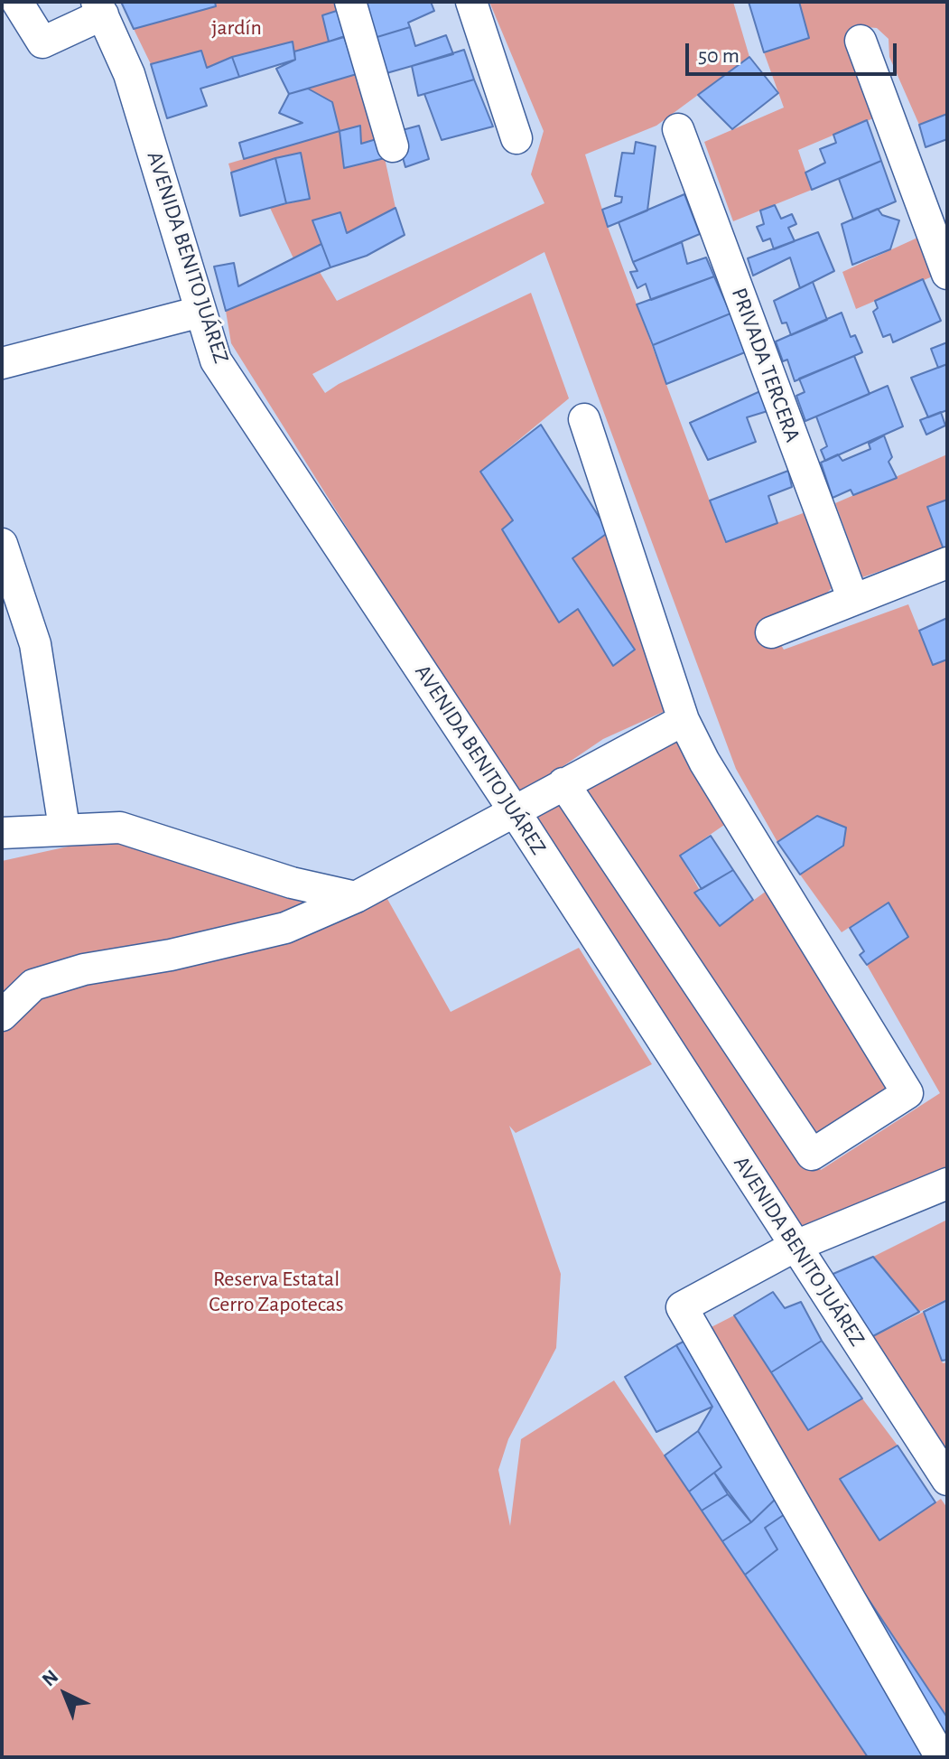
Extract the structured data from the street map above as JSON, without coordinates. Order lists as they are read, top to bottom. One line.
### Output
{"streets":{"street":["AVENIDA BENITO JUÁREZ","PRIVADA TERCERA"]},"parks":["jardín","Reserva Estatal Cerro Zapotecas"],"scale_bar":"50 m","north":"top left"}
